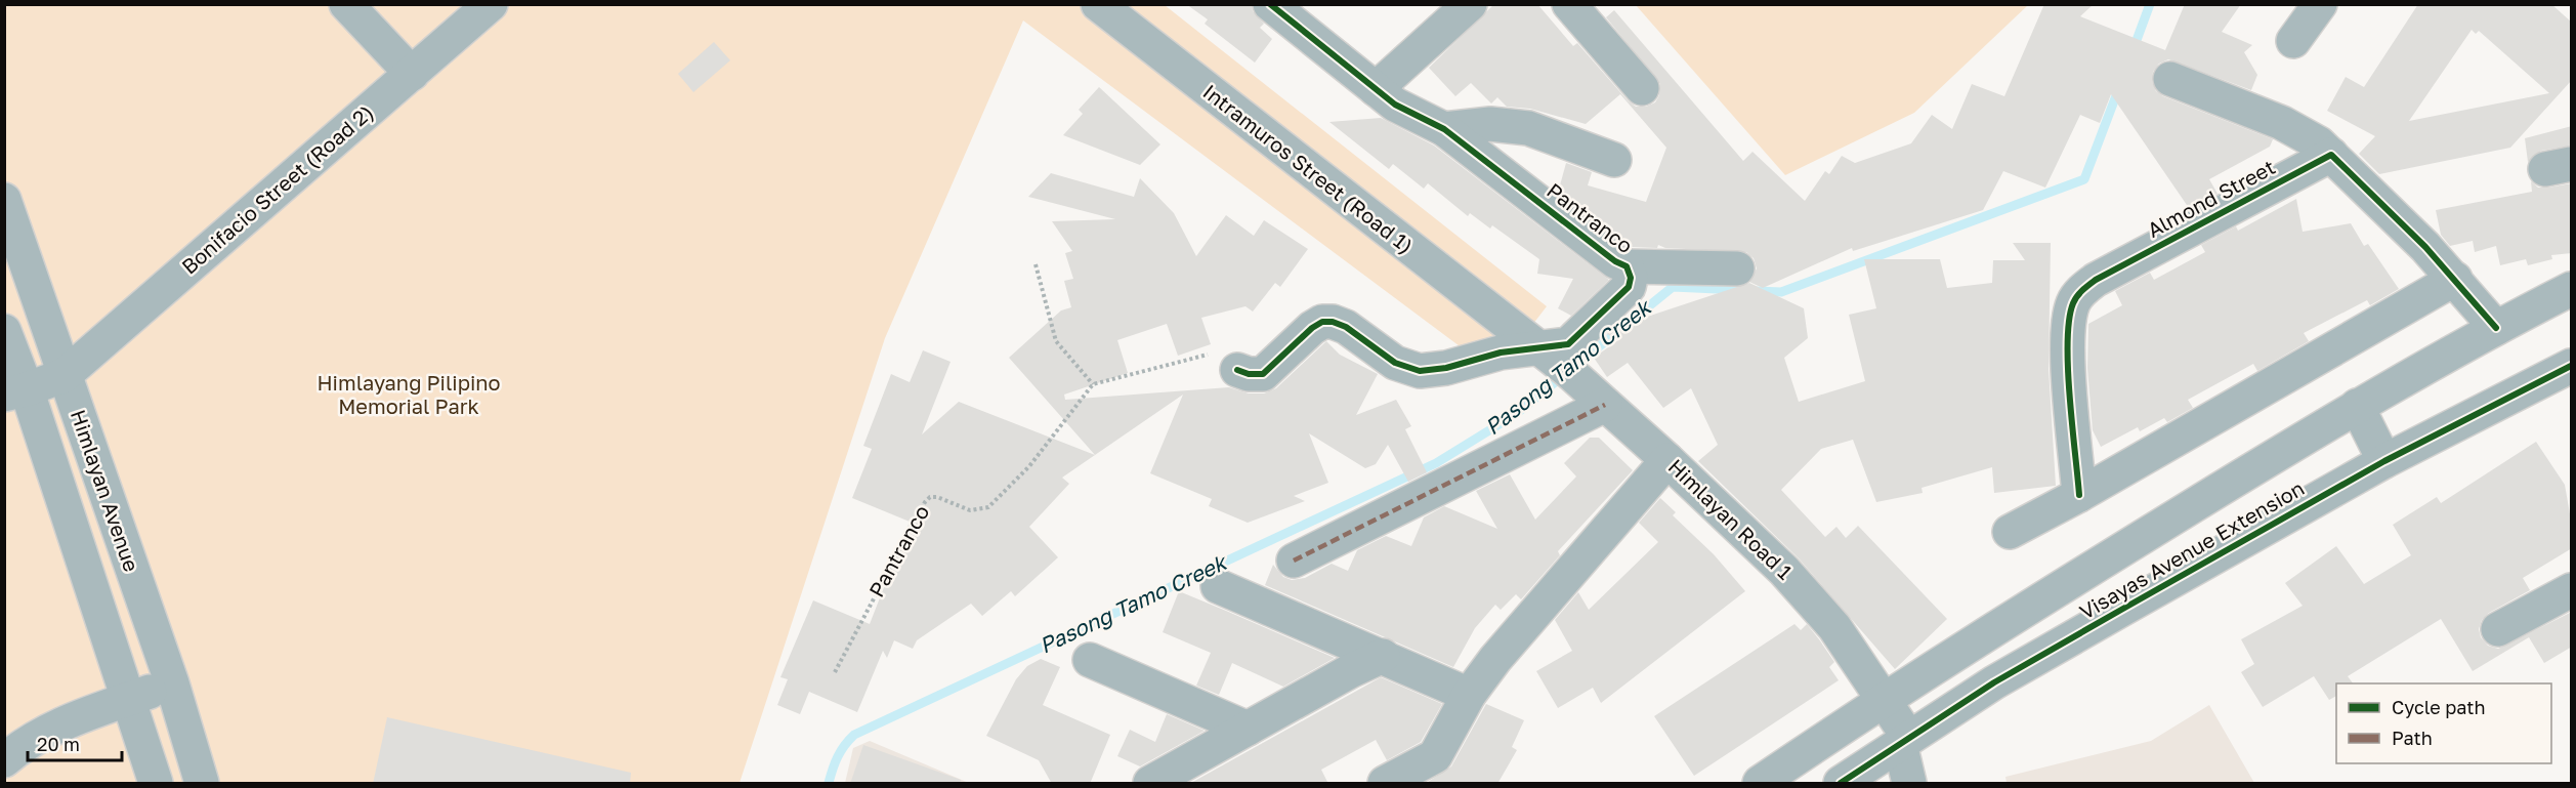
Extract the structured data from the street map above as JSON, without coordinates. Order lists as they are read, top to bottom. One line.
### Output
{"streets":{"street":["Intramuros Street (Road 1)","Bonifacio Street (Road 2)","Almond Street","Pantranco","Himlayan Avenue","Himlayan Road 1","Visayas Avenue Extension"]},"crossings":[["Intramuros Street (Road 1)","Pantranco"],["Intramuros Street (Road 1)","Himlayan Road 1"],["Bonifacio Street (Road 2)","Himlayan Avenue"],["Pantranco","Himlayan Road 1"],["Himlayan Road 1","Visayas Avenue Extension"]],"water":["Pasong Tamo Creek"],"parks":["Himlayang Pilipino Memorial Park"],"legend":["Cycle path","Path"],"scale_bar":"20 m"}
